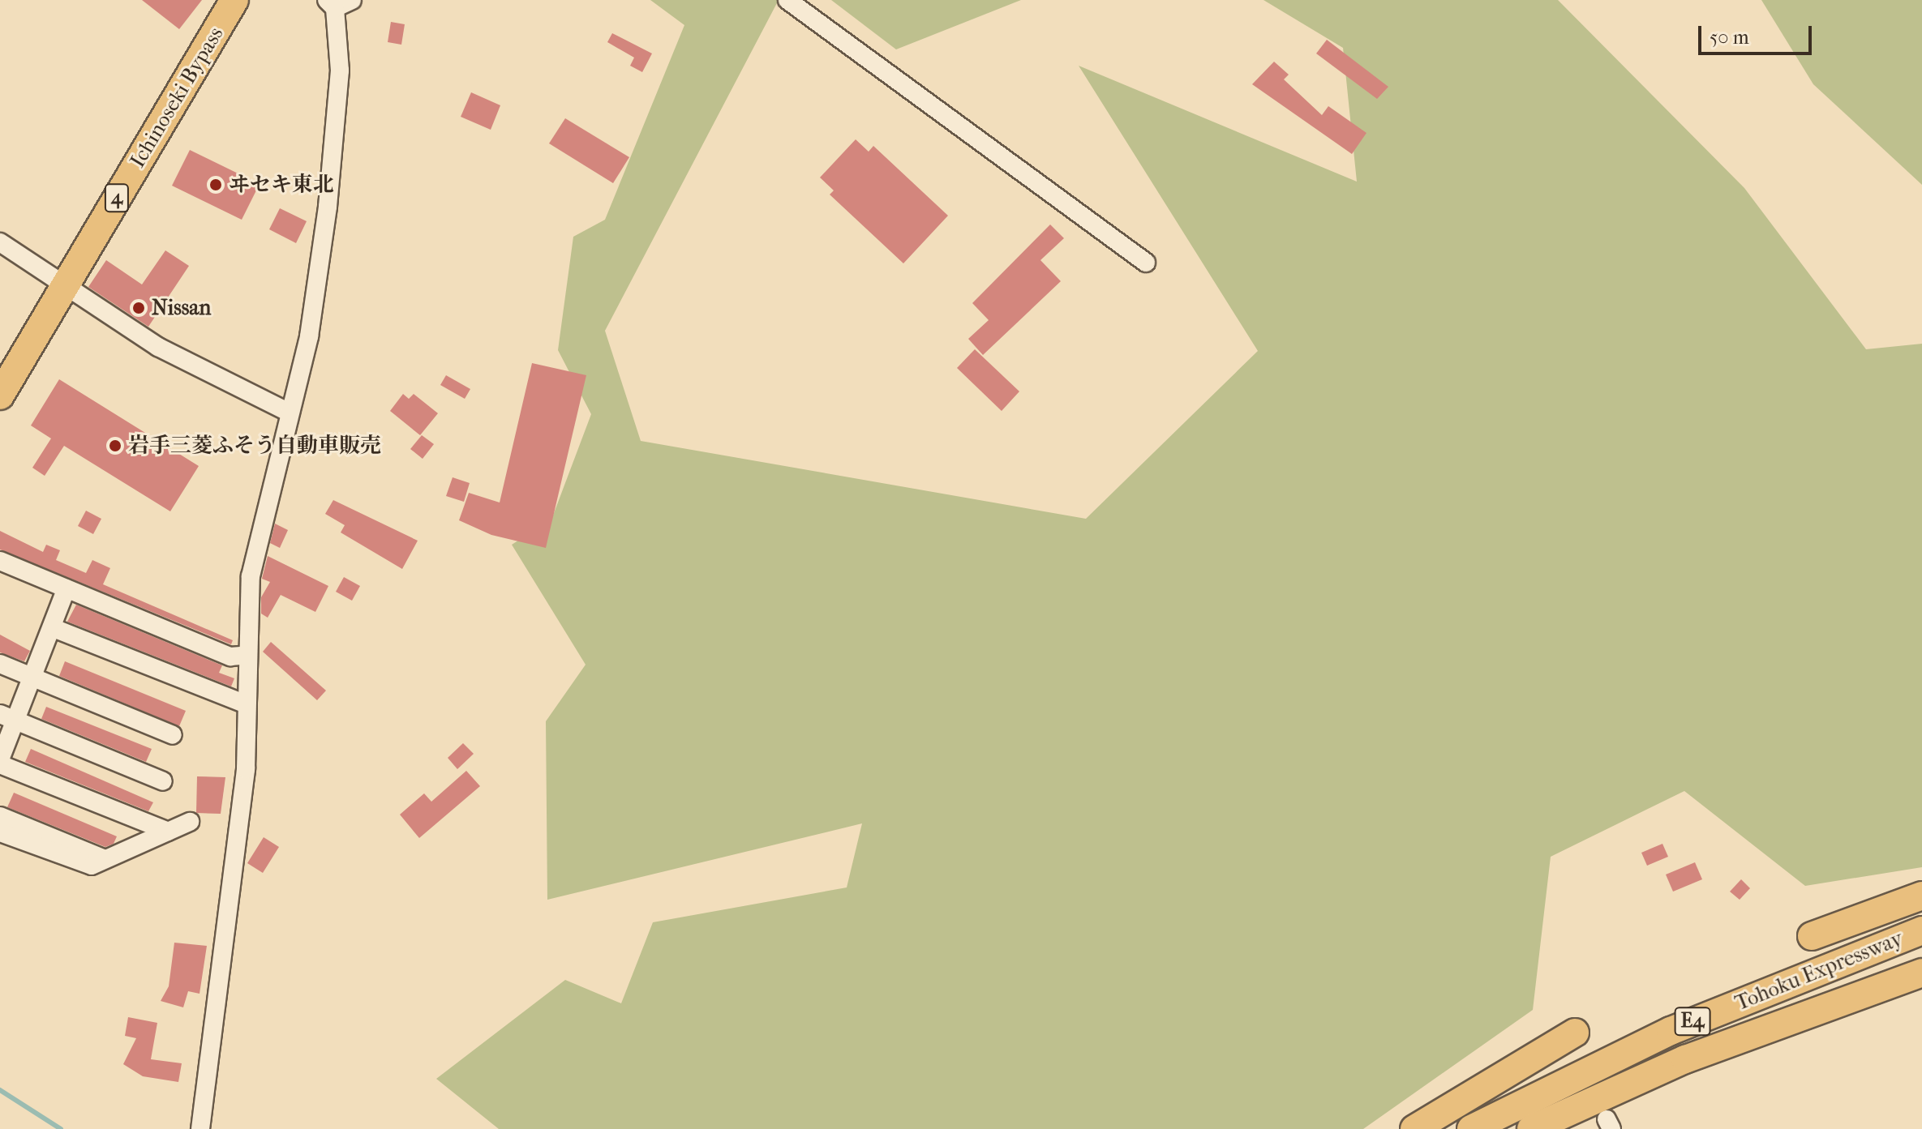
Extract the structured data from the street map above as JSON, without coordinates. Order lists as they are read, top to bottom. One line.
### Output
{"streets":{"highway":["Ichinoseki Bypass","4","Tohoku Expressway","E4"]},"places":["ヰセキ東北","Nissan","岩手三菱ふそう自動車販売"],"scale_bar":"50 m"}
